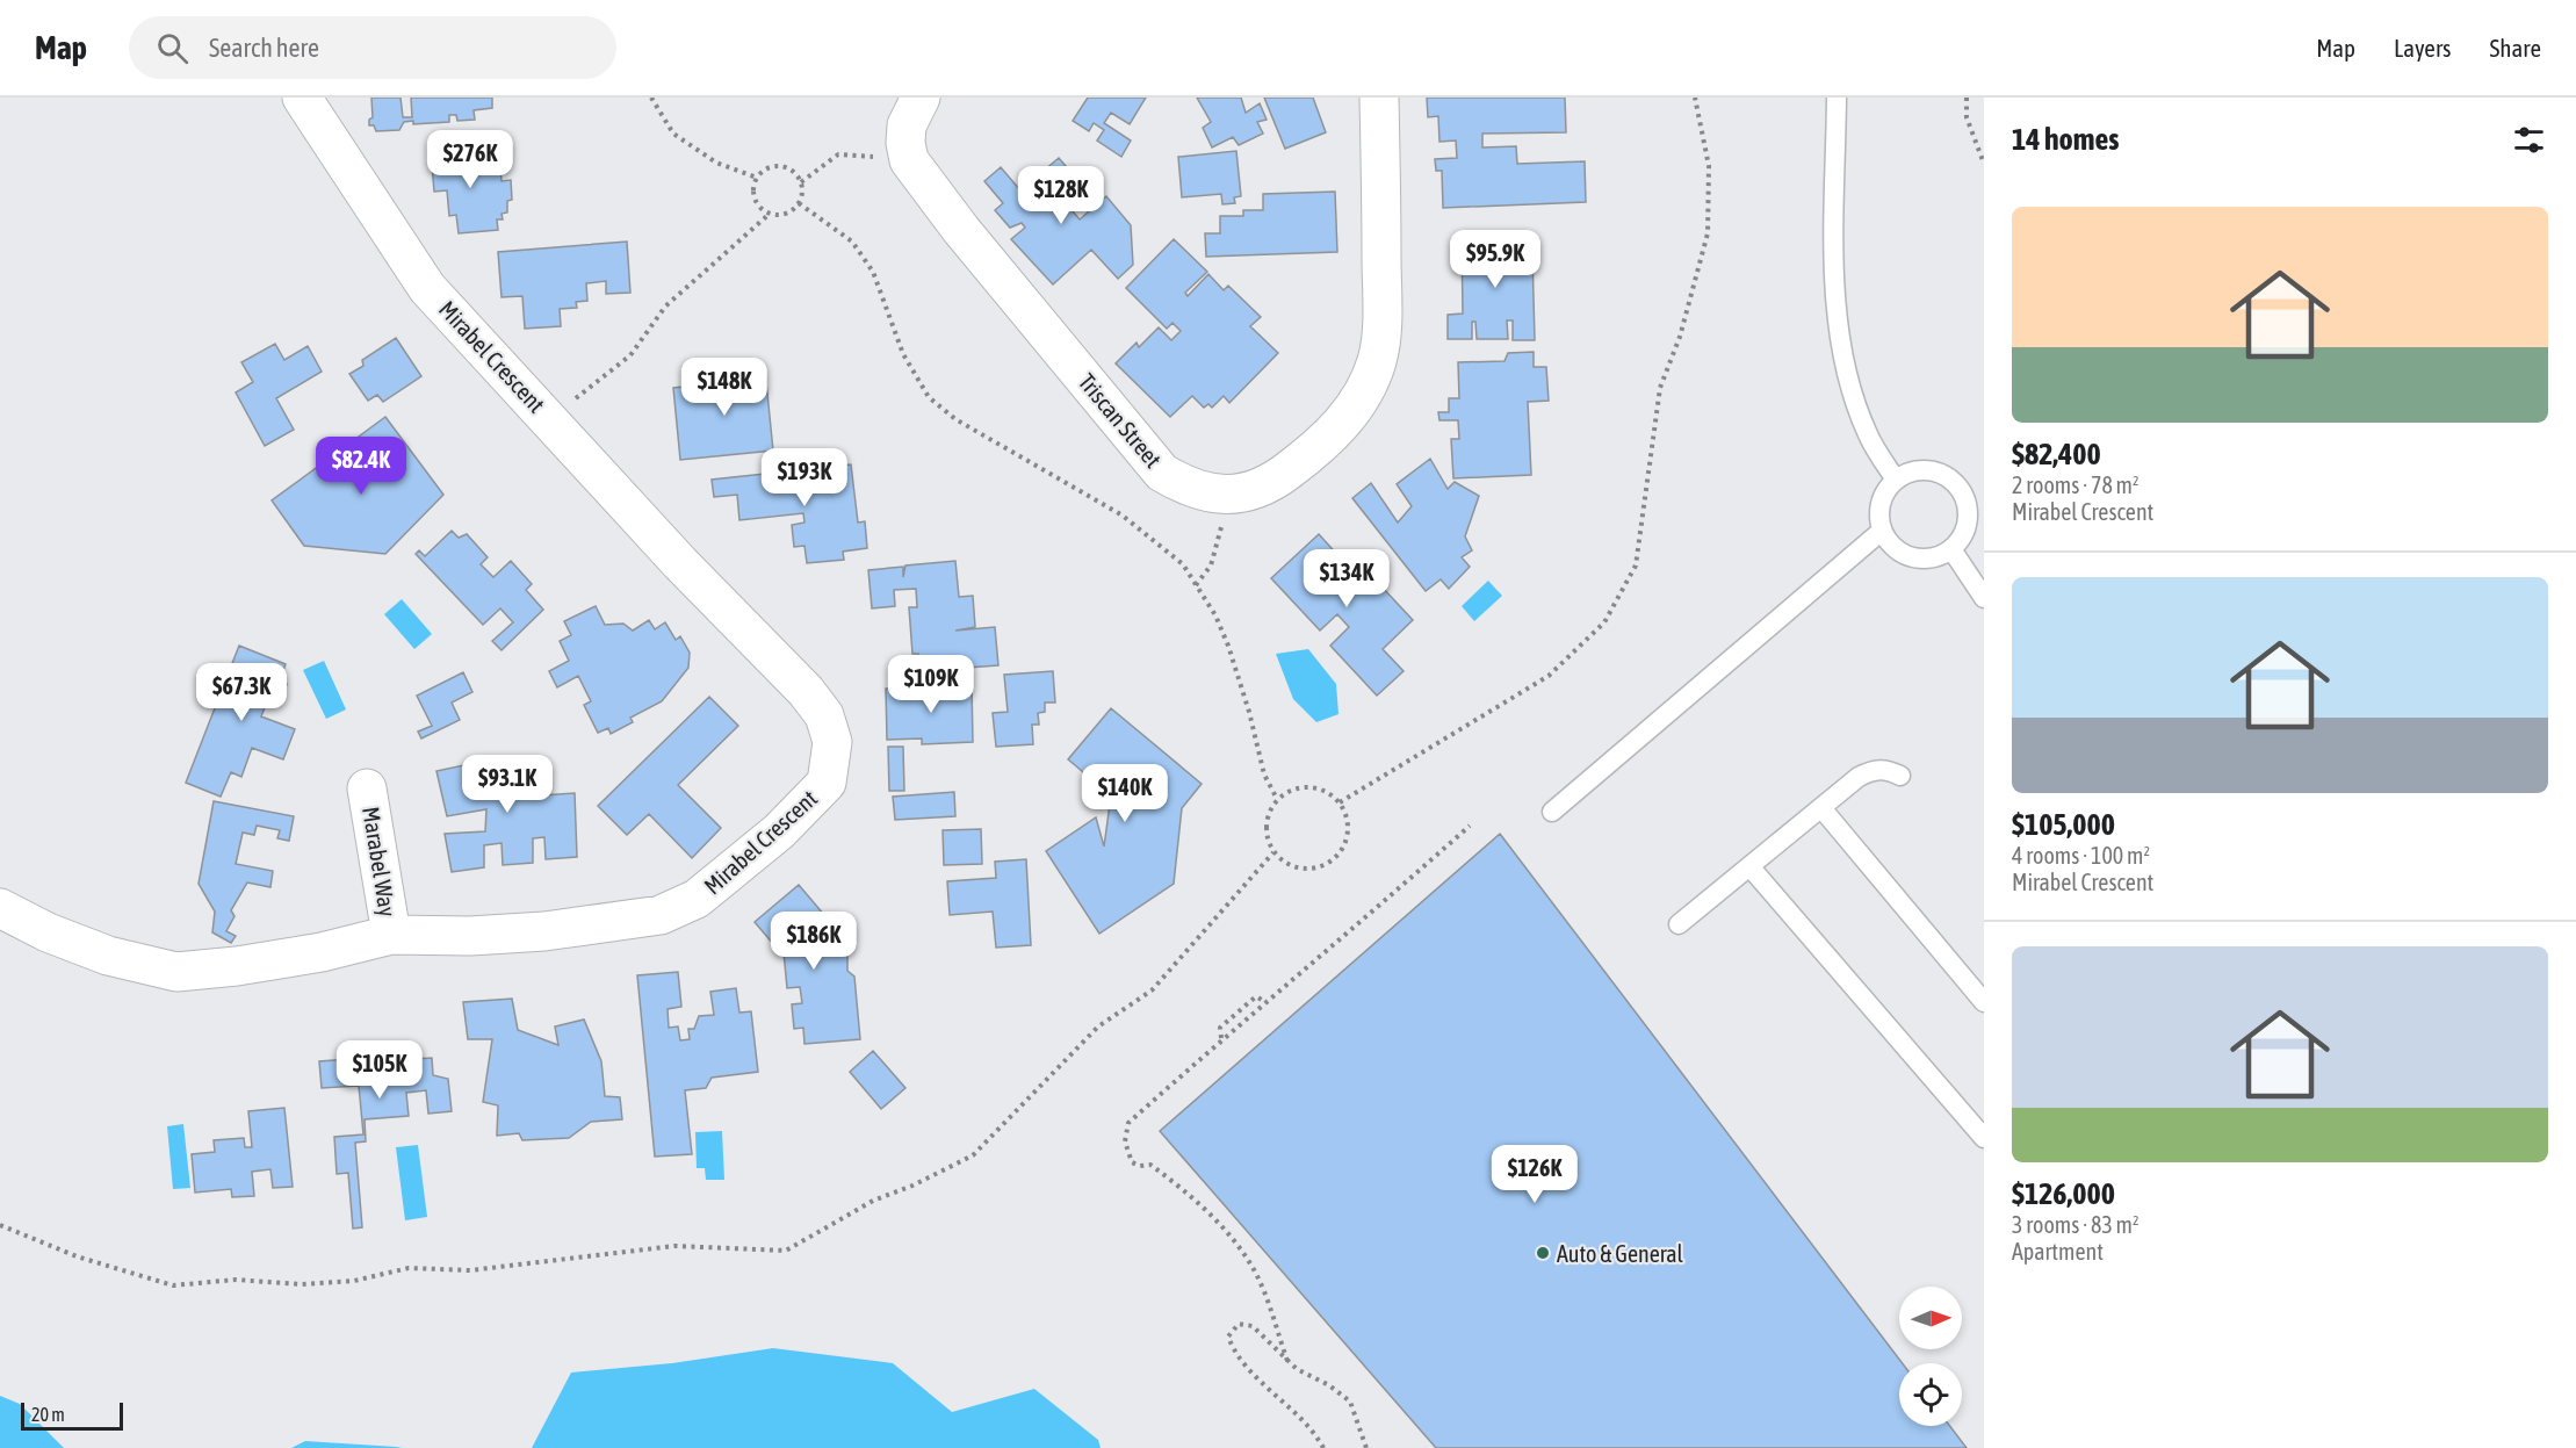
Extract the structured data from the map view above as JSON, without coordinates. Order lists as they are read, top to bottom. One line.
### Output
{"streets":{"street":["Mirabel Crescent","Triscan Street","Marabel Way"]},"crossings":[["Mirabel Crescent","Marabel Way"]],"places":["Auto & General"],"scale_bar":"20 m","north":"right","page":{"header":"Map","search":"Search here","nav":["Map","Layers","Share"],"heading":"14 homes","price":["$276K","$128K","$95.9K","$148K","$82.4K","$193K","$134K","$109K","$67.3K","$93.1K","$140K","$186K","$105K","$126K"],"list":[{"name":"$82,400","note":"2 rooms · 78 m² · Mirabel Crescent"},{"name":"$105,000","note":"4 rooms · 100 m² · Mirabel Crescent"},{"name":"$126,000","note":"3 rooms · 83 m² · Apartment"}],"scale":"20 m"}}
